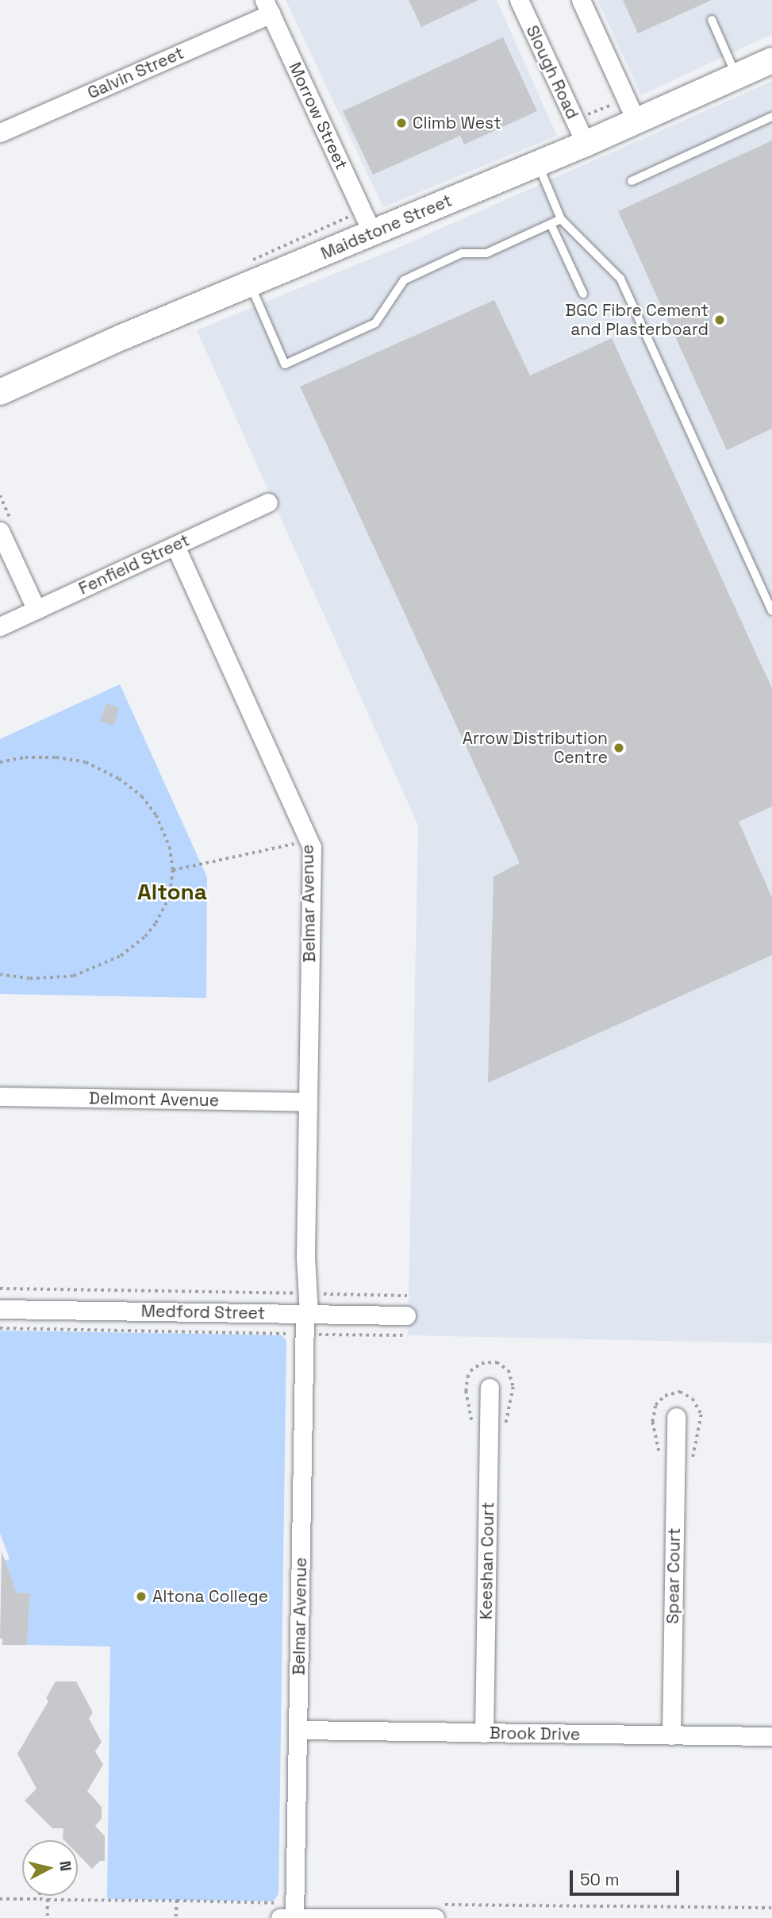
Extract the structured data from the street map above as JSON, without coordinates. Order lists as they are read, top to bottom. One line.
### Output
{"streets":{"main road":["Maidstone Street"],"street":["Slough Road","Galvin Street","Morrow Street","Fenfield Street","Belmar Avenue","Delmont Avenue","Medford Street","Keeshan Court","Spear Court","Brook Drive"]},"crossings":[["Slough Road","Maidstone Street"],["Galvin Street","Morrow Street"],["Morrow Street","Maidstone Street"],["Fenfield Street","Belmar Avenue"],["Belmar Avenue","Delmont Avenue"],["Belmar Avenue","Medford Street"],["Belmar Avenue","Brook Drive"],["Keeshan Court","Brook Drive"],["Spear Court","Brook Drive"]],"districts":["Altona"],"places":["Climb West","BGC Fibre Cement and Plasterboard","Arrow Distribution Centre","Altona College"],"scale_bar":"50 m","north":"right"}
